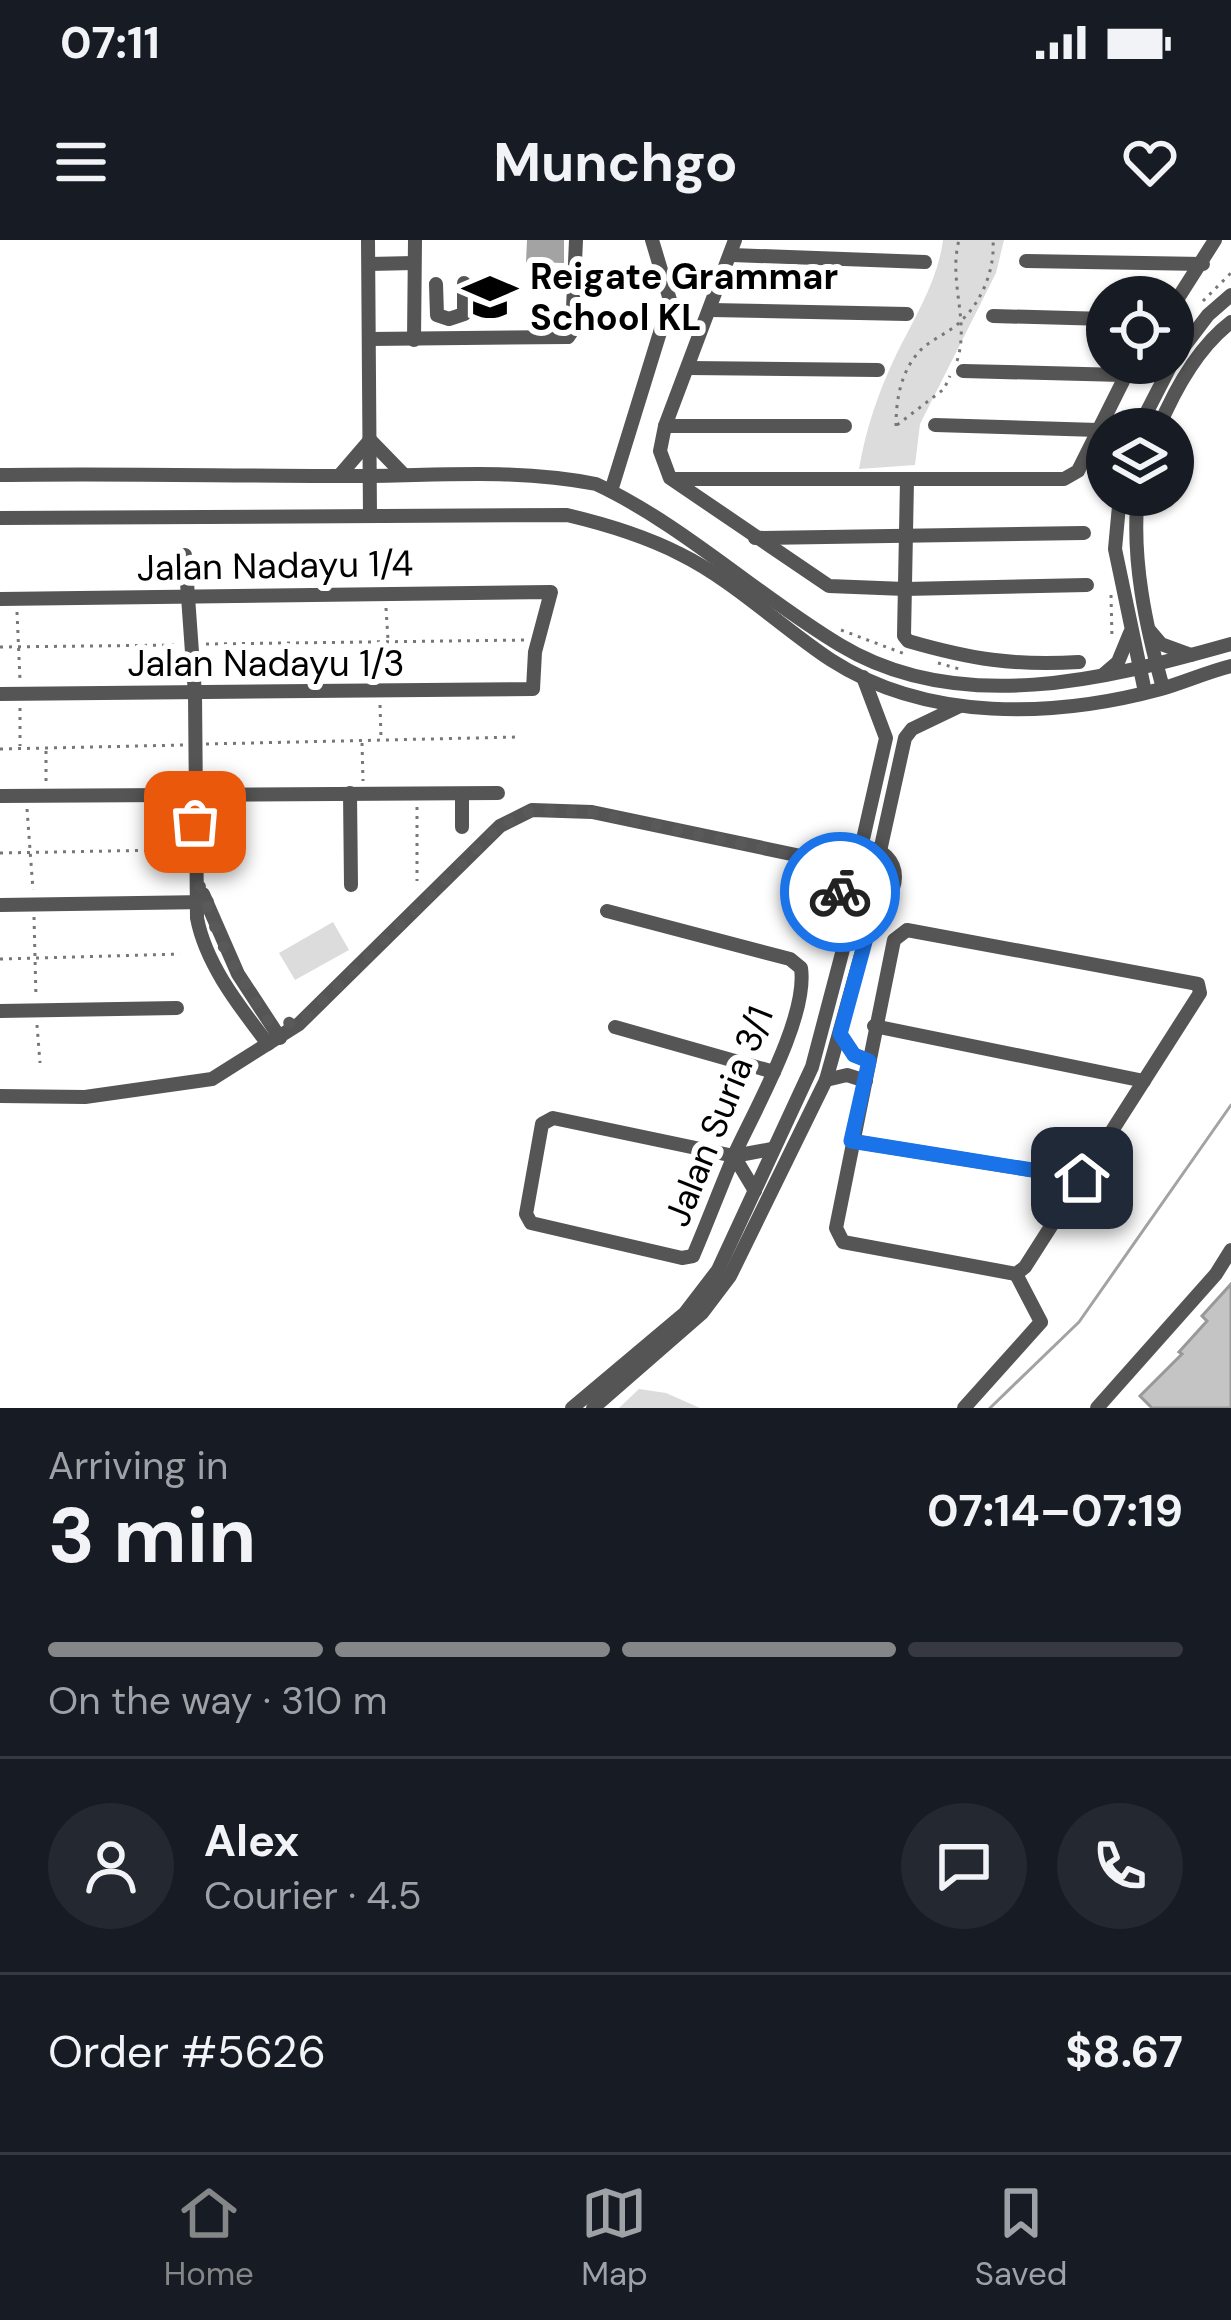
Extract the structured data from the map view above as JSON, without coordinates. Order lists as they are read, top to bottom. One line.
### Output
{"streets":{"street":["Jalan Nadayu 1/4","Jalan Nadayu 1/3","Jalan Suria 3/1"]},"crossings":[["Jalan Nadayu 1/4","Jalan Nadayu 1/3"]],"places":{"school or university":["Reigate Grammar School KL"]},"page":{"status":"07:11","header":"Munchgo","heading":["3 min","Arriving in","07:14–07:19"],"panel":["Alex","Courier · 4.5","Order #5626","$8.67"],"bar":"On the way · 310 m","tabs":["Home","Map","Saved"]}}
